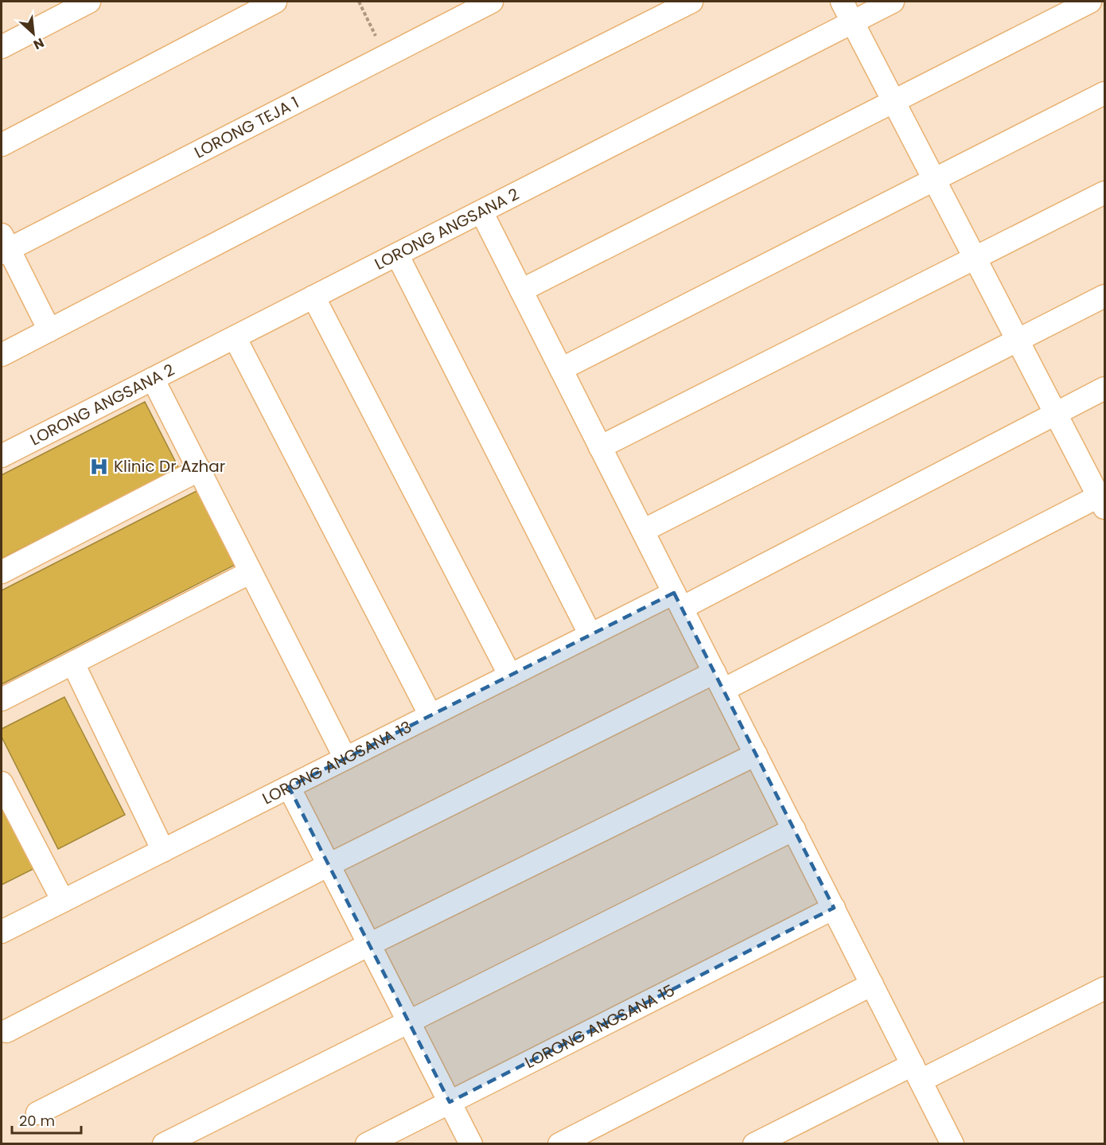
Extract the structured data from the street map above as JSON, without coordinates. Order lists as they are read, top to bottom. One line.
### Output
{"streets":{"street":["LORONG TEJA 1","LORONG ANGSANA 2","LORONG ANGSANA 13","LORONG ANGSANA 15"]},"places":{"hospital":["Klinic Dr Azhar"]},"scale_bar":"20 m","north":"bottom right"}
